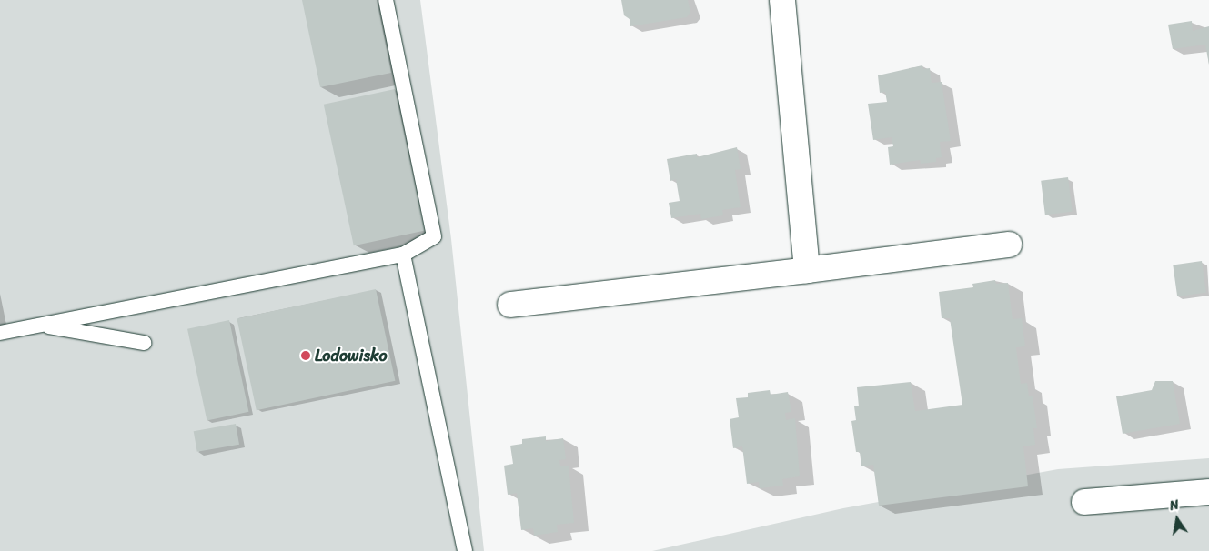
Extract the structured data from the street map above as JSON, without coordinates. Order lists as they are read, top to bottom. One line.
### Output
{"places":["Lodowisko"],"north":"top"}
